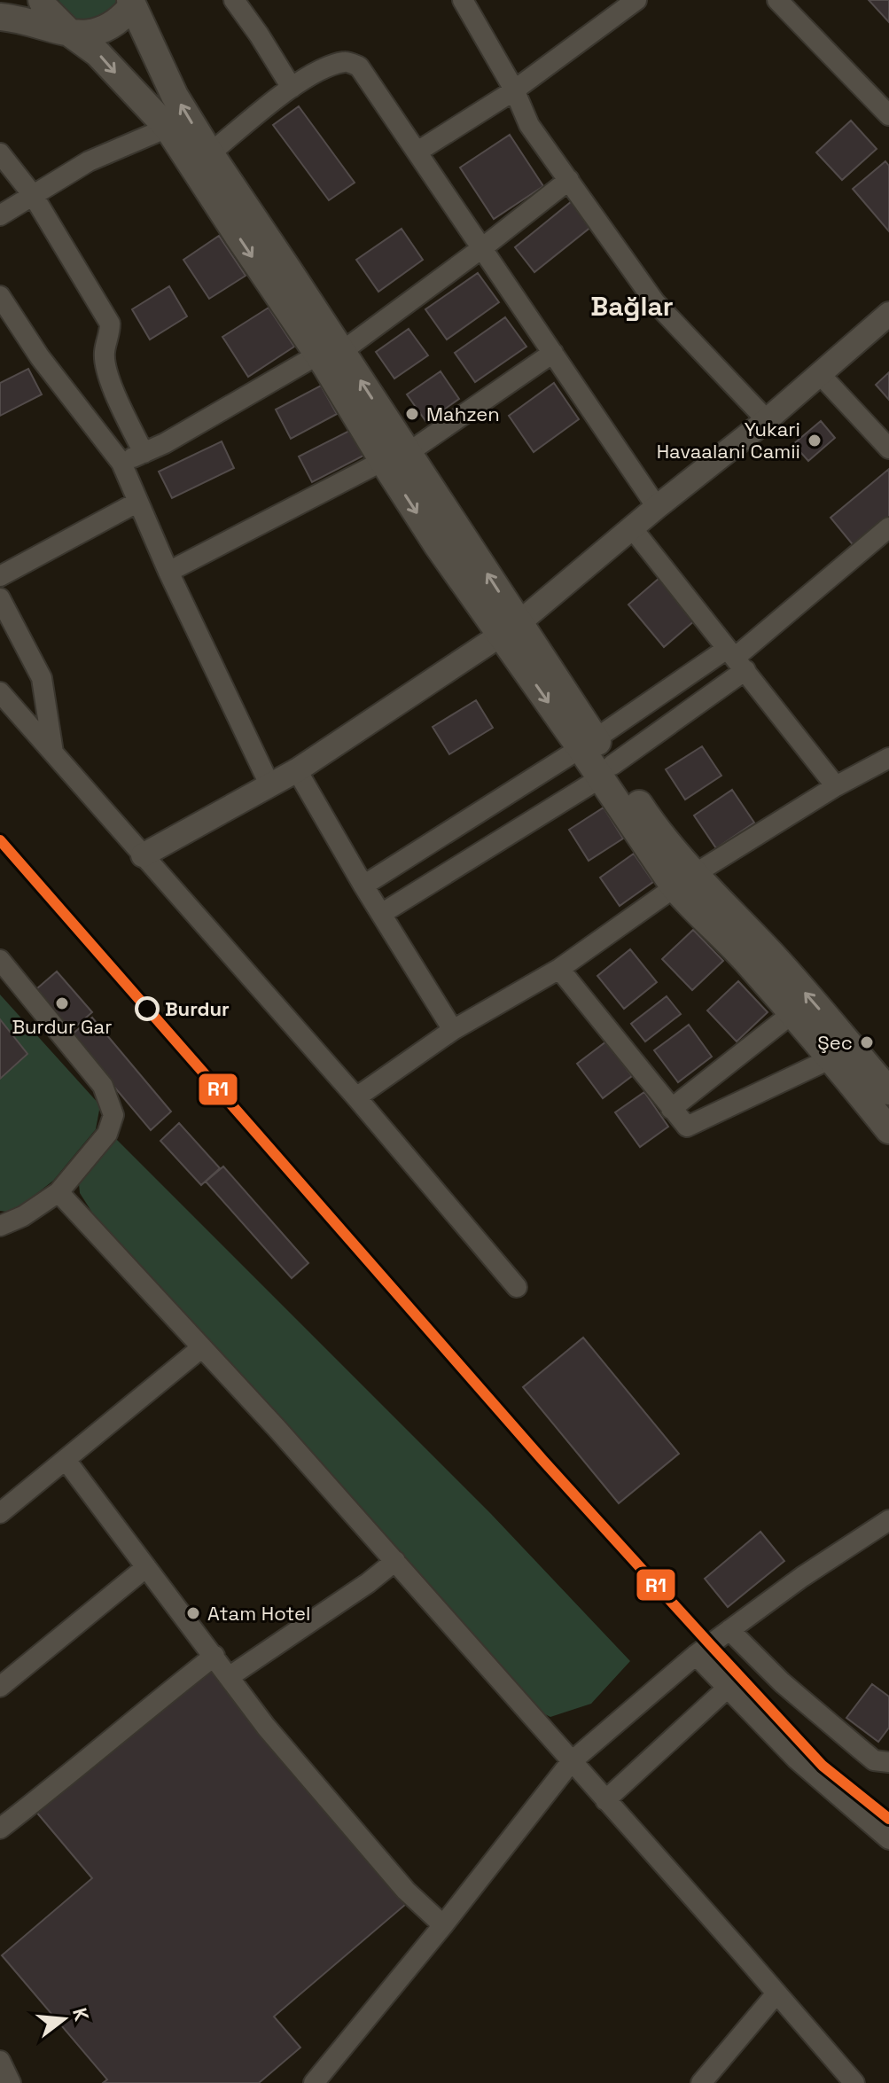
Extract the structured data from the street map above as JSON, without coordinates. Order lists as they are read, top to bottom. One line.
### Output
{"districts":["Bağlar"],"places":["Mahzen","Yukari Havaalani Camii","Burdur Gar","Burdur","Şec","Atam Hotel"],"lines":["transit line R1"],"north":"right"}
